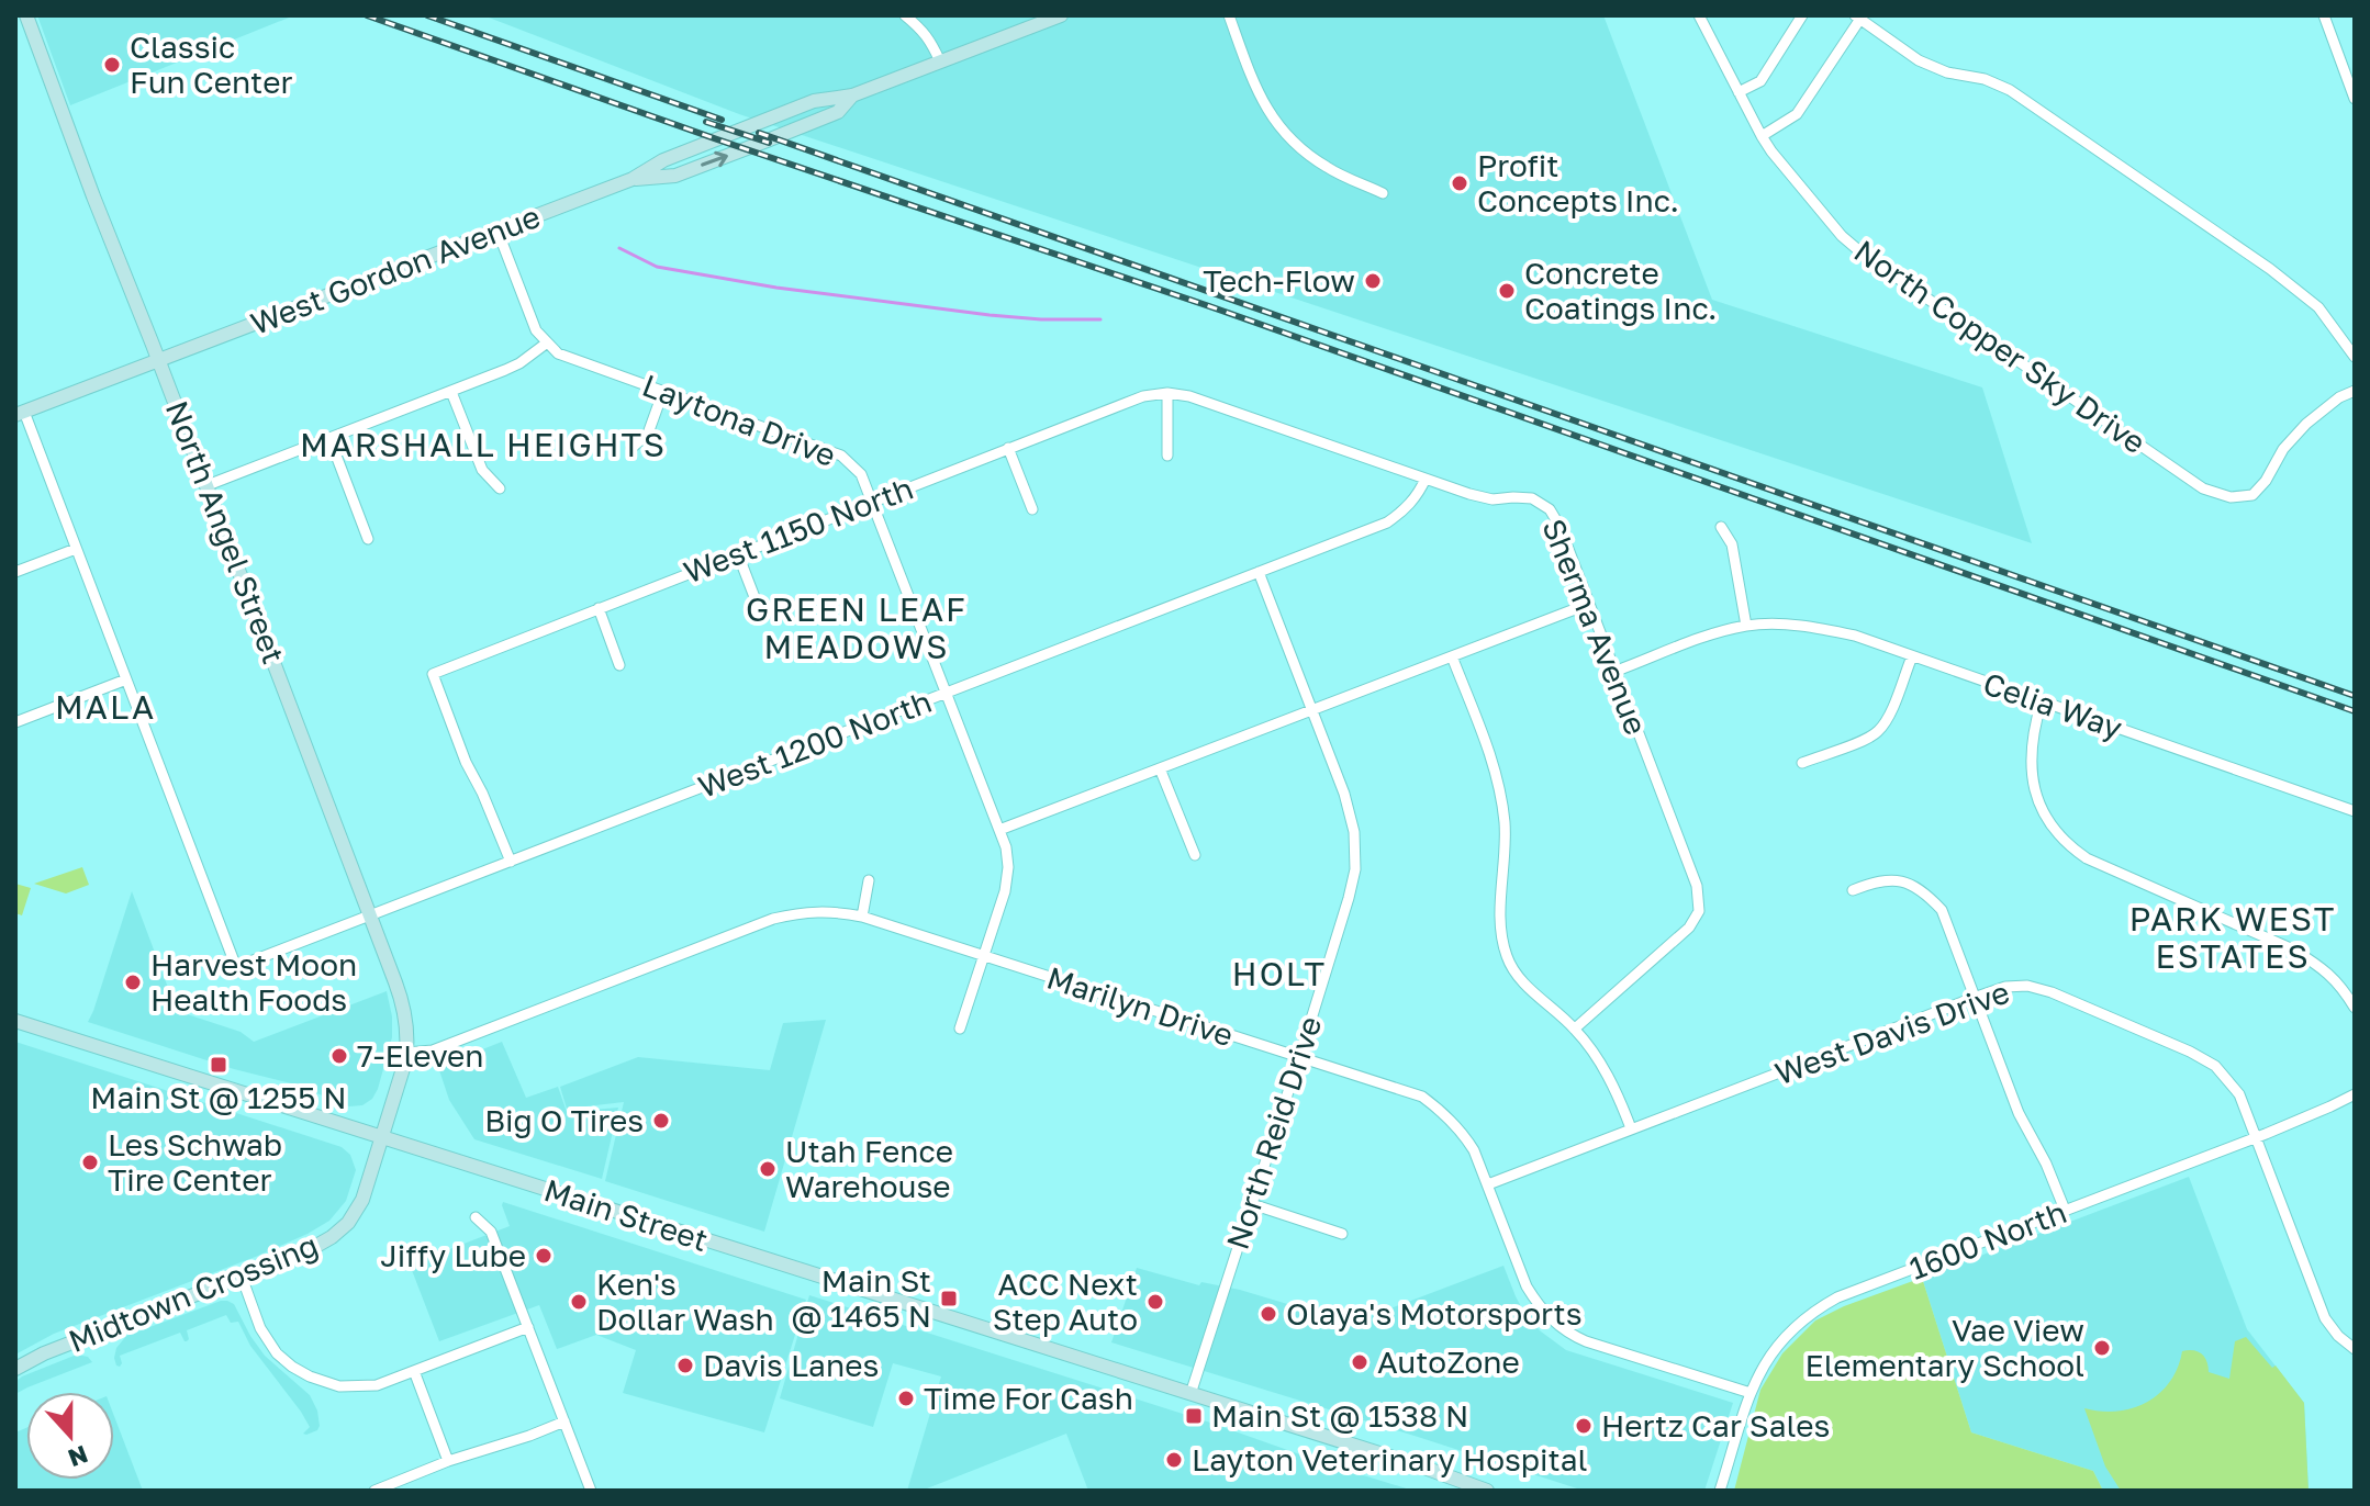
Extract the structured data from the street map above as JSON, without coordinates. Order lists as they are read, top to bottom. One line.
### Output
{"streets":{"main road":["West Gordon Avenue","North Angel Street","Main Street","Midtown Crossing"],"street":["North Copper Sky Drive","Laytona Drive","West 1150 North","Sherma Avenue","Celia Way","West 1200 North","Marilyn Drive","West Davis Drive","North Reid Drive","1600 North"]},"crossings":[["West Gordon Avenue","North Angel Street"],["Laytona Drive","West 1150 North"],["Laytona Drive","West 1200 North"],["Laytona Drive","Marilyn Drive"],["West 1150 North","Sherma Avenue"],["West 1150 North","West 1200 North"],["North Angel Street","West 1200 North"],["North Angel Street","Marilyn Drive"],["North Angel Street","Midtown Crossing"],["Sherma Avenue","Celia Way"],["Sherma Avenue","West 1200 North"],["West 1200 North","North Reid Drive"],["Marilyn Drive","West Davis Drive"],["Marilyn Drive","North Reid Drive"],["Marilyn Drive","1600 North"],["Marilyn Drive","Midtown Crossing"],["West Davis Drive","1600 North"],["North Reid Drive","Main Street"],["Main Street","Midtown Crossing"]],"districts":["MARSHALL HEIGHTS","GREEN LEAF MEADOWS","MALA","PARK WEST ESTATES","HOLT"],"places":{"other":["Classic Fun Center","Profit Concepts Inc.","Tech-Flow","Concrete Coatings Inc.","Harvest Moon Health Foods","7-Eleven","Big O Tires","Les Schwab Tire Center","Utah Fence Warehouse","Jiffy Lube","Ken's Dollar Wash","ACC Next Step Auto","Olaya's Motorsports","Vae View Elementary School","AutoZone","Davis Lanes","Time For Cash","Hertz Car Sales","Layton Veterinary Hospital"],"transit":["Main St @ 1255 N","Main St @ 1465 N","Main St @ 1538 N"]},"north":"bottom"}
